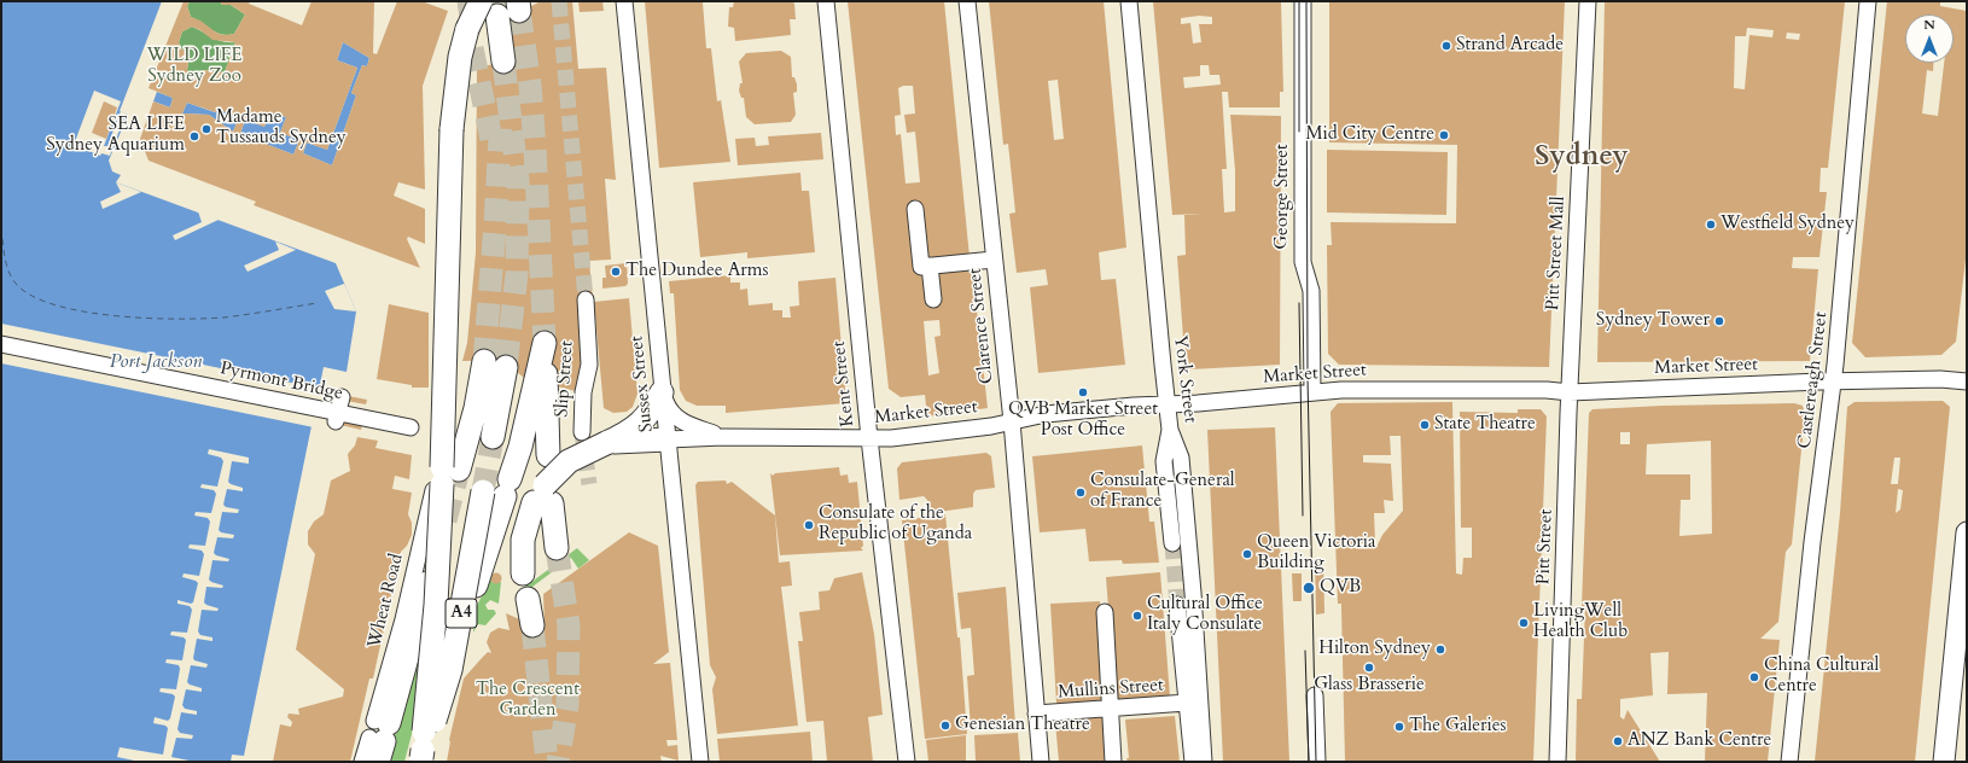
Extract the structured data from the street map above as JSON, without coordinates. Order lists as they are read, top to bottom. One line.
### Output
{"streets":{"highway":["A4"],"street":["George Street","Pitt Street Mall","Clarence Street","Market Street","Slip Street","York Street","Castlereagh Street","Pyrmont Bridge","Sussex Street","Kent Street","Pitt Street","Wheat Road","Mullins Street"]},"crossings":[["George Street","Market Street"],["Pitt Street Mall","Market Street"],["Pitt Street Mall","Pitt Street"],["Clarence Street","Market Street"],["Clarence Street","Mullins Street"],["Market Street","York Street"],["Market Street","Castlereagh Street"],["Market Street","Sussex Street"],["Market Street","Kent Street"],["Market Street","Pitt Street"]],"districts":["Sydney"],"water":["Port Jackson"],"parks":["WILD LIFE Sydney Zoo","The Crescent Garden"],"places":["Strand Arcade","Madame Tussauds Sydney","Mid City Centre","SEA LIFE Sydney Aquarium","Westfield Sydney","The Dundee Arms","Sydney Tower","QVB Market Street Post Office","State Theatre","Consulate-General of France","Consulate of the Republic of Uganda","Queen Victoria Building","QVB","Cultural Office Italy Consulate","LivingWell Health Club","Hilton Sydney","Glass Brasserie","China Cultural Centre","Genesian Theatre","The Galeries","ANZ Bank Centre"],"north":"top"}
